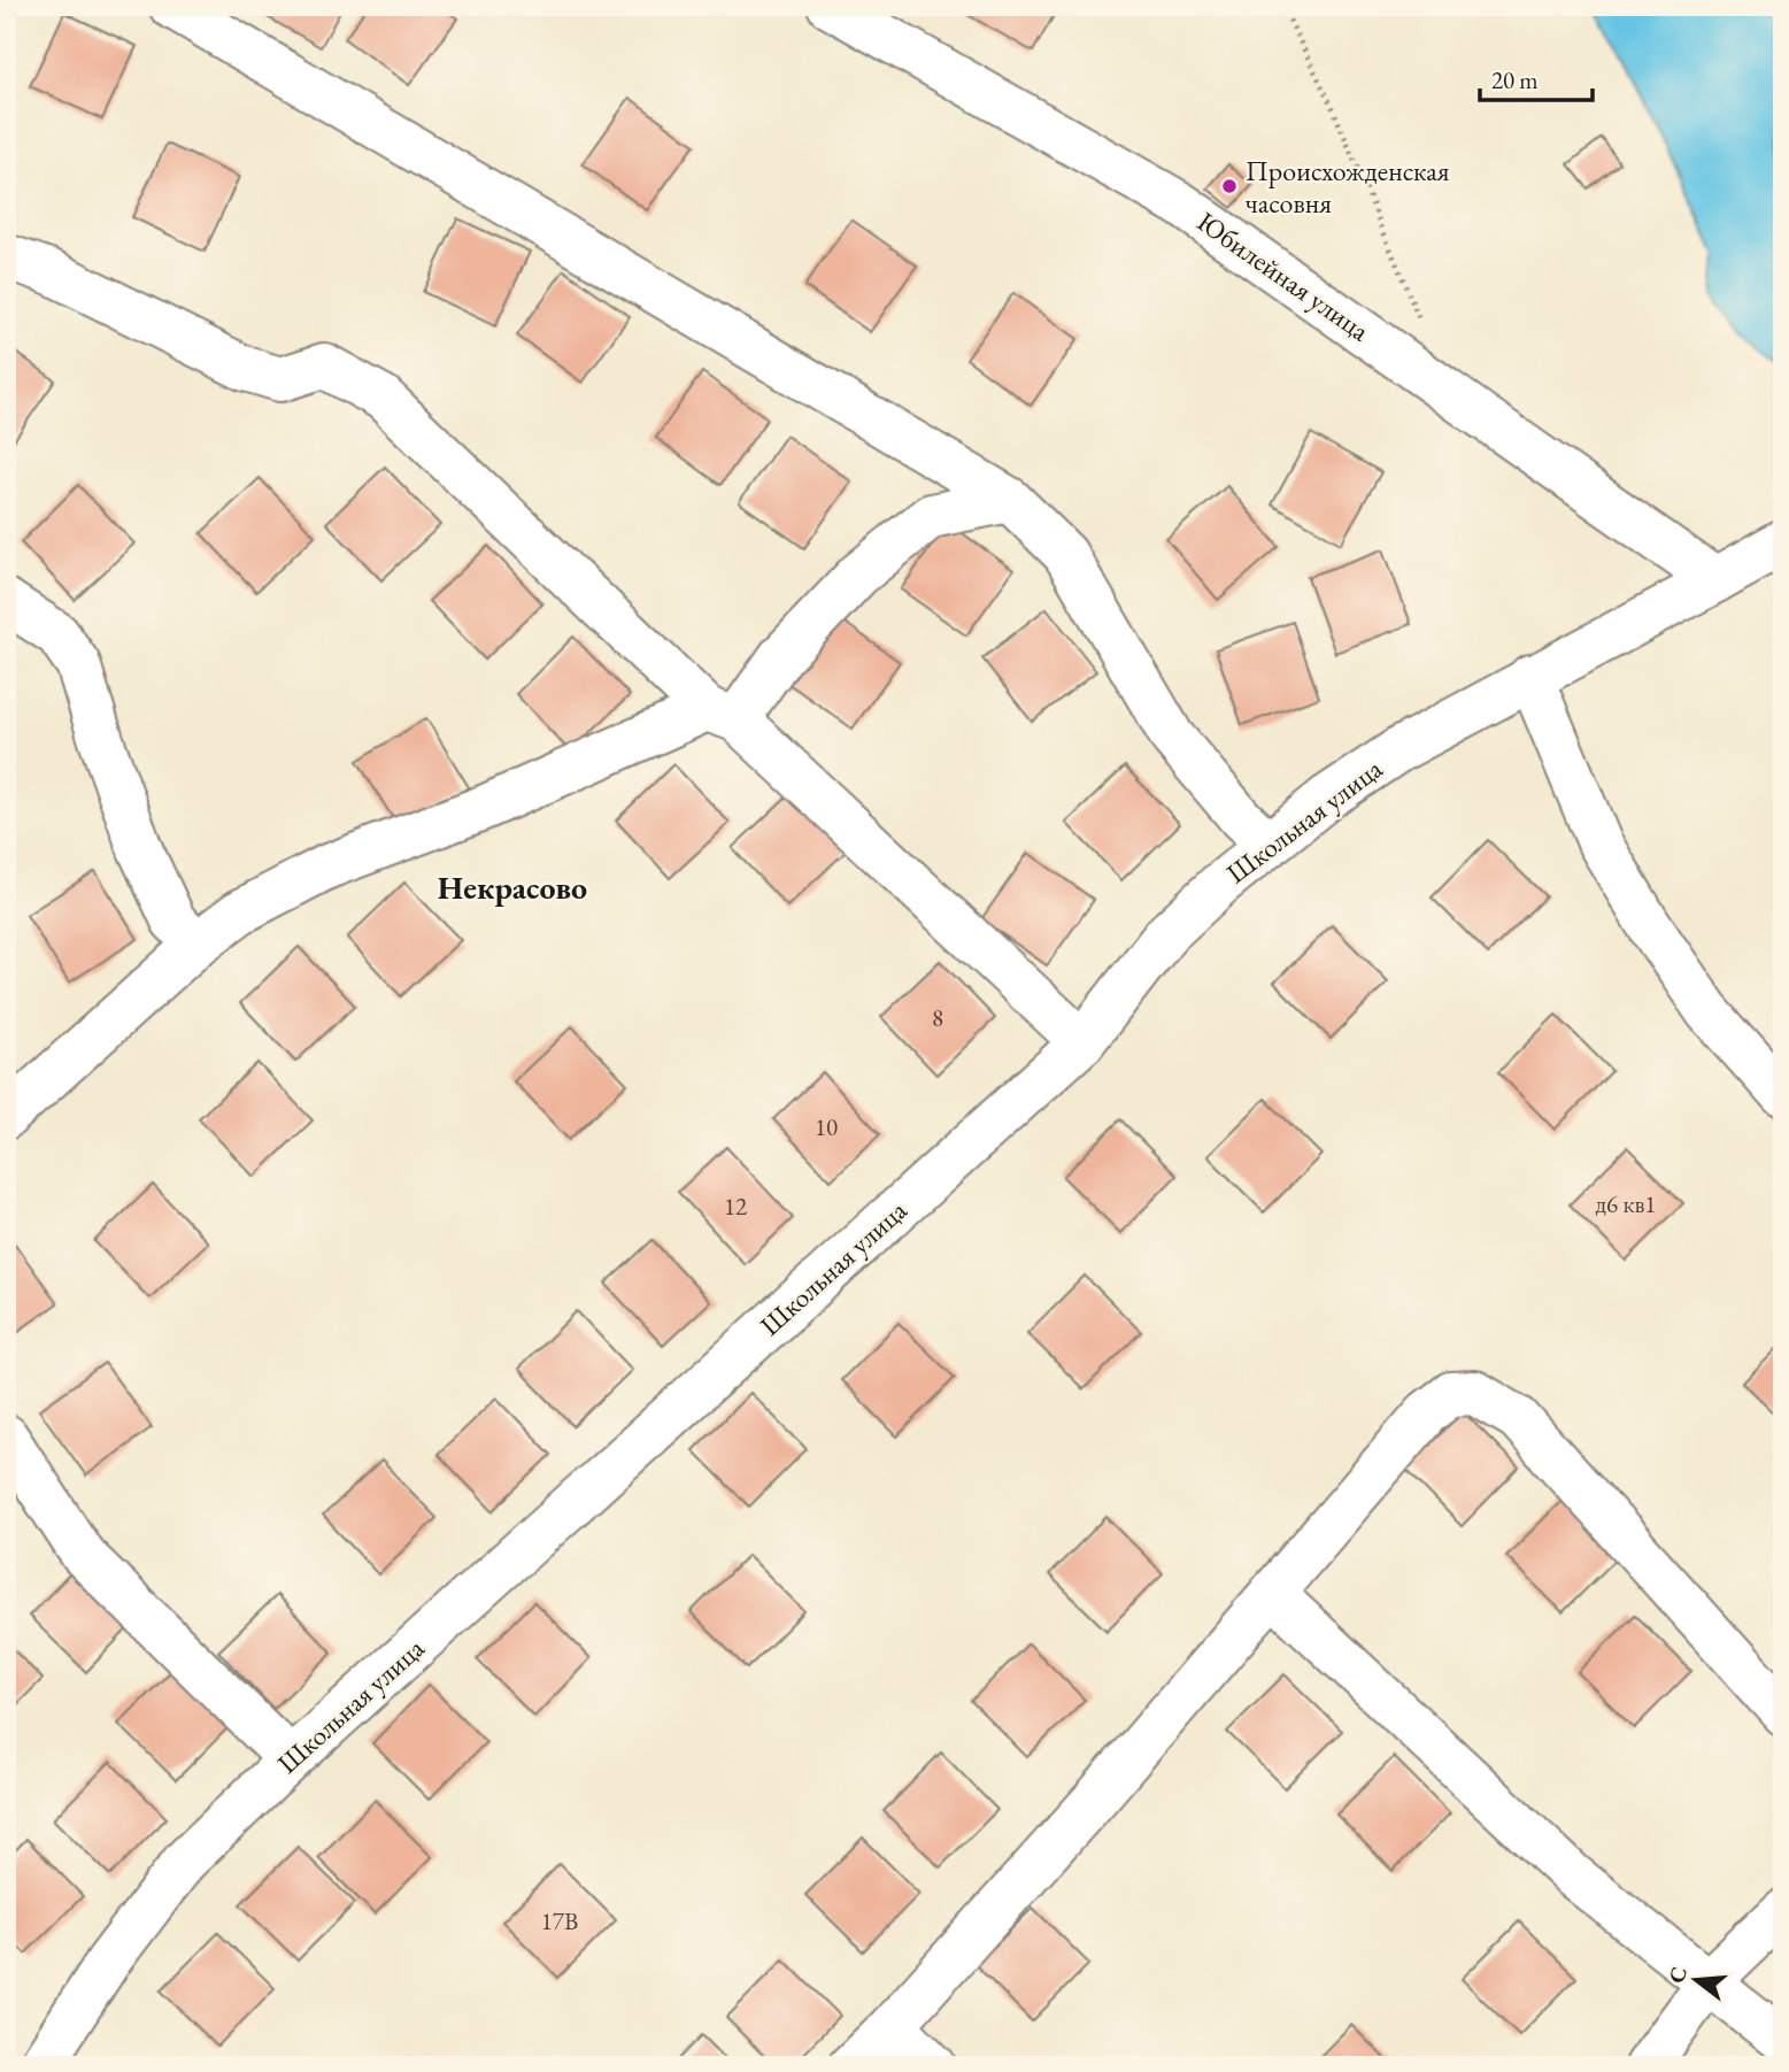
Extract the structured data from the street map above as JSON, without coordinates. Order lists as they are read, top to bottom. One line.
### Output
{"streets":{"street":["Юбилейная улица","Школьная улица"]},"crossings":[["Юбилейная улица","Школьная улица"]],"districts":["Некрасово"],"places":["Происхожденская часовня"],"house_numbers":["8","10","д6 кв1","12","17В"],"scale_bar":"20 m","north":"left"}
